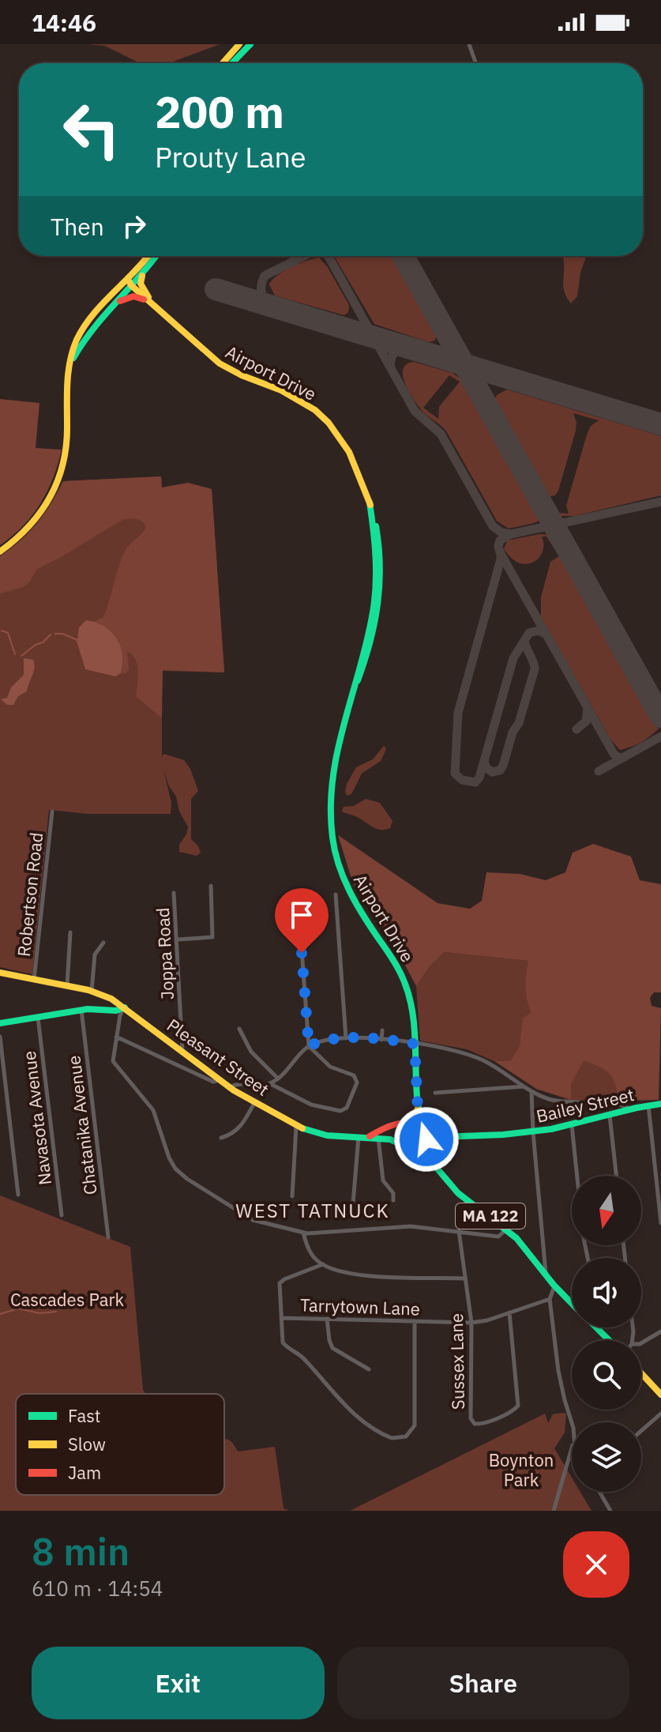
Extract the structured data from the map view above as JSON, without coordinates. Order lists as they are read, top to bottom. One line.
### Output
{"streets":{"main road":["Airport Drive","Pleasant Street","Bailey Street","MA 122"],"street":["Robertson Road","Joppa Road","Navasota Avenue","Chatanika Avenue","Tarrytown Lane","Sussex Lane"]},"crossings":[["Airport Drive","Bailey Street"],["Robertson Road","Pleasant Street"],["Joppa Road","Pleasant Street"],["Tarrytown Lane","Sussex Lane"]],"districts":["WEST TATNUCK"],"parks":["Cascades Park","Boynton Park"],"legend":["Fast","Slow","Jam"],"north":"bottom","page":{"status":"14:46","turn":["200 m","Prouty Lane"],"then":"Then","heading":["8 min","610 m · 14:54"],"buttons":["Exit","Share"]}}
